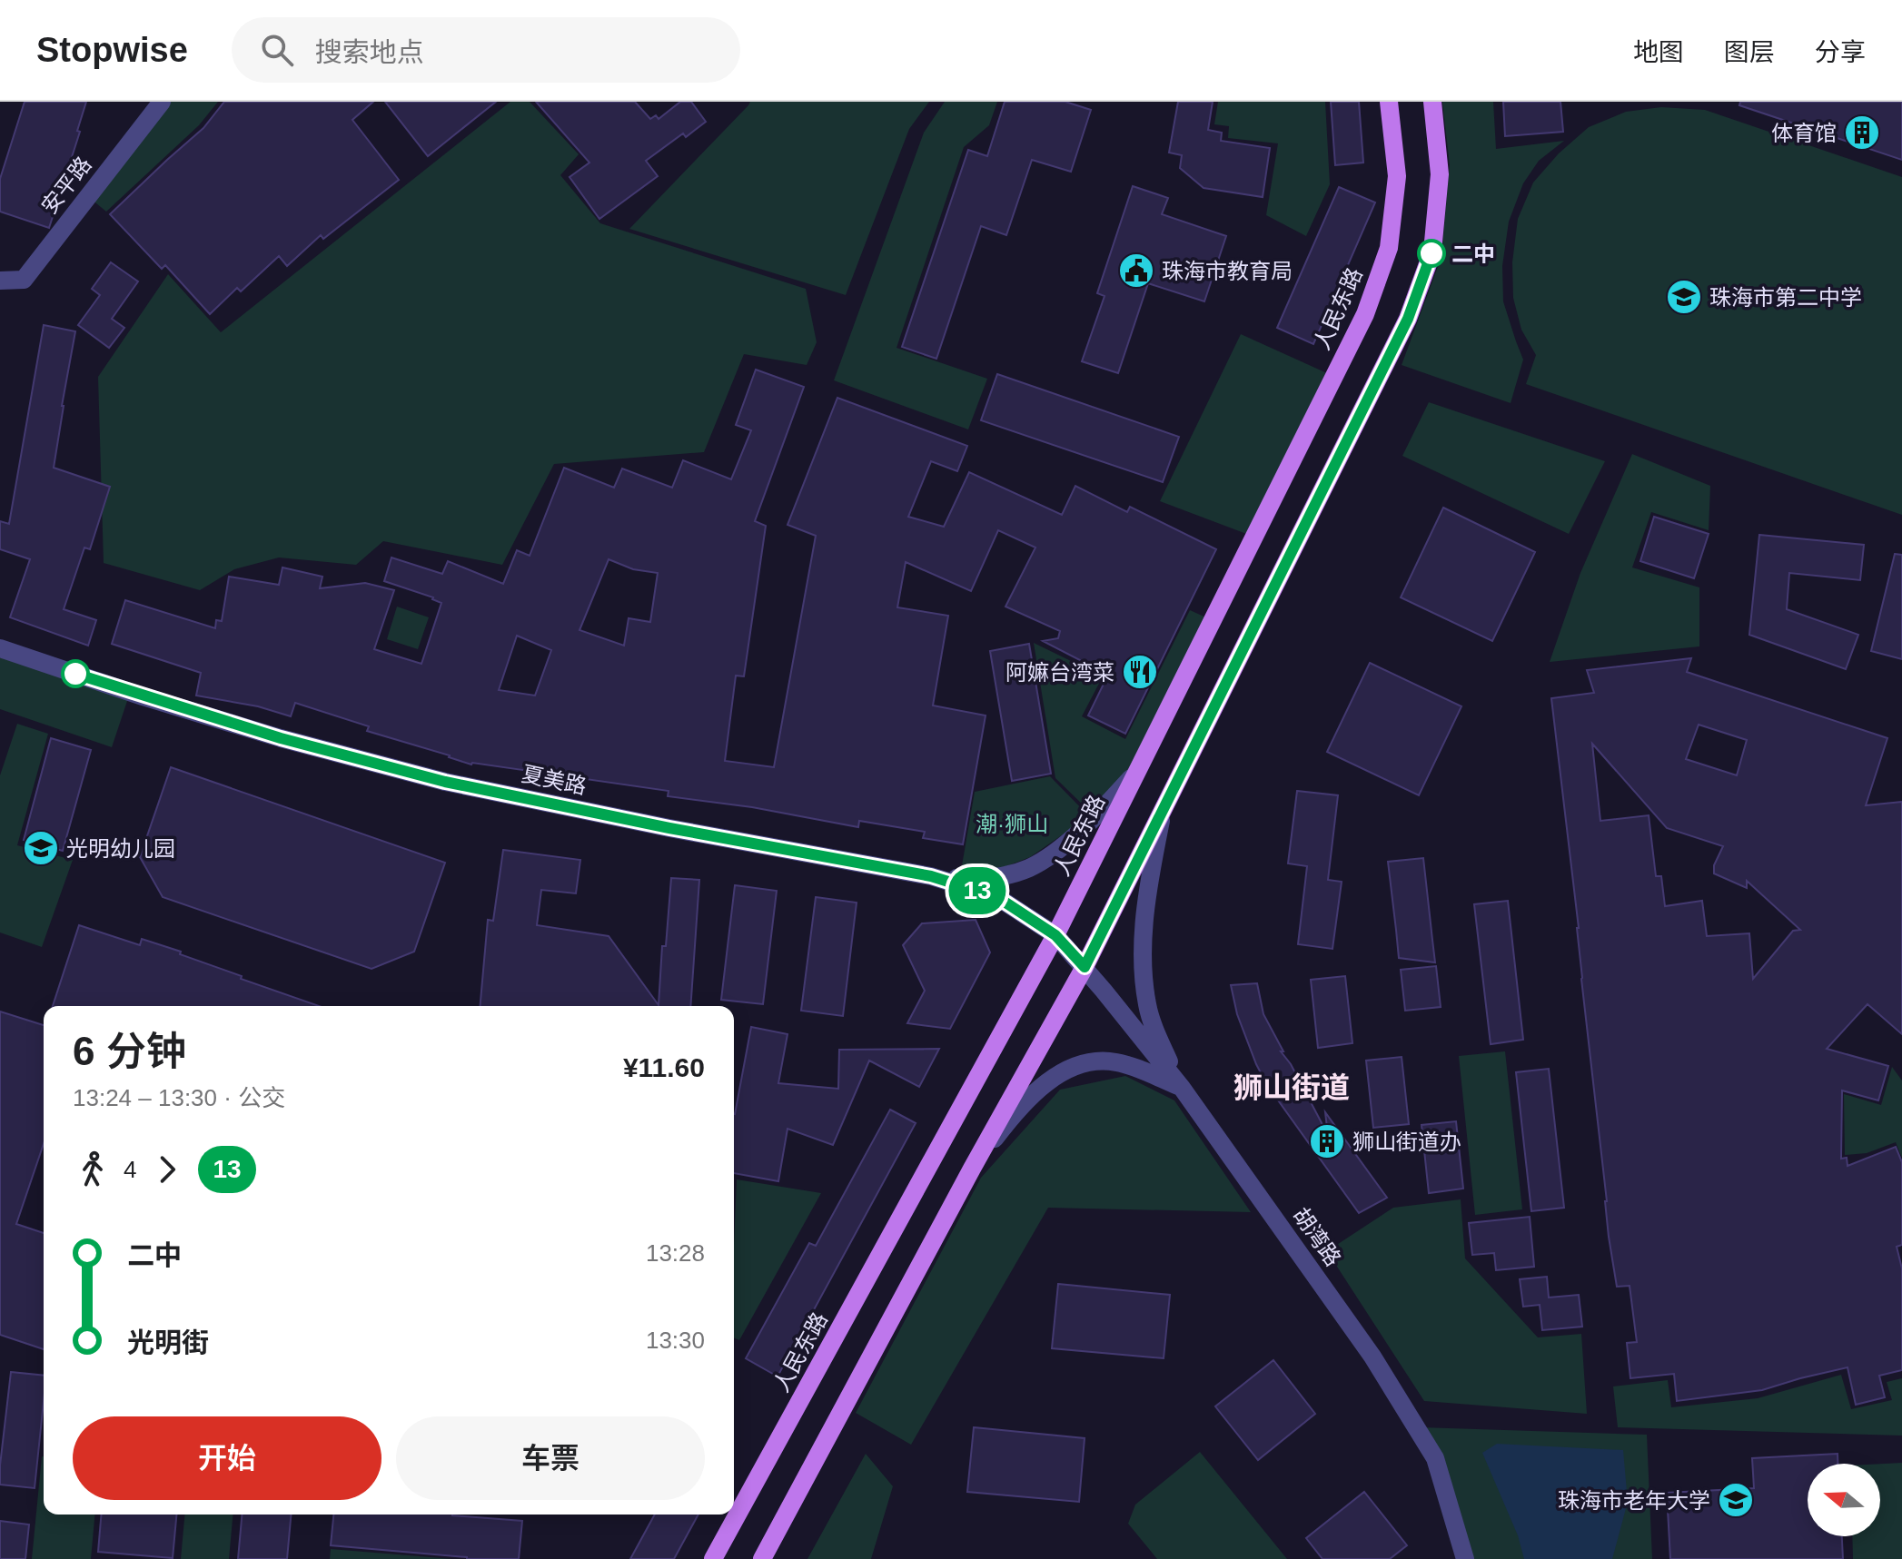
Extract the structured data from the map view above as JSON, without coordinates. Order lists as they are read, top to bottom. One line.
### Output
{"streets":{"main road":["人民东路"],"street":["安平路","夏美路","胡湾路"]},"crossings":[["人民东路","夏美路"],["夏美路","胡湾路"]],"districts":["狮山街道"],"parks":["潮·狮山"],"places":{"building":["体育馆","狮山街道办"],"other":["二中"],"public building":["珠海市教育局"],"school or university":["珠海市第二中学","光明幼儿园","珠海市老年大学"],"restaurant":["阿嫲台湾菜"]},"lines":["bus line 13"],"north":"left","page":{"header":"Stopwise","search":"搜索地点","nav":["地图","图层","分享"],"on_map":"13","heading":["6 分钟","13:24 – 13:30 · 公交","¥11.60"],"legs":["4","13"],"list":[{"name":"二中","value":"13:28"},{"name":"光明街","value":"13:30"}],"buttons":["开始","车票"]}}
